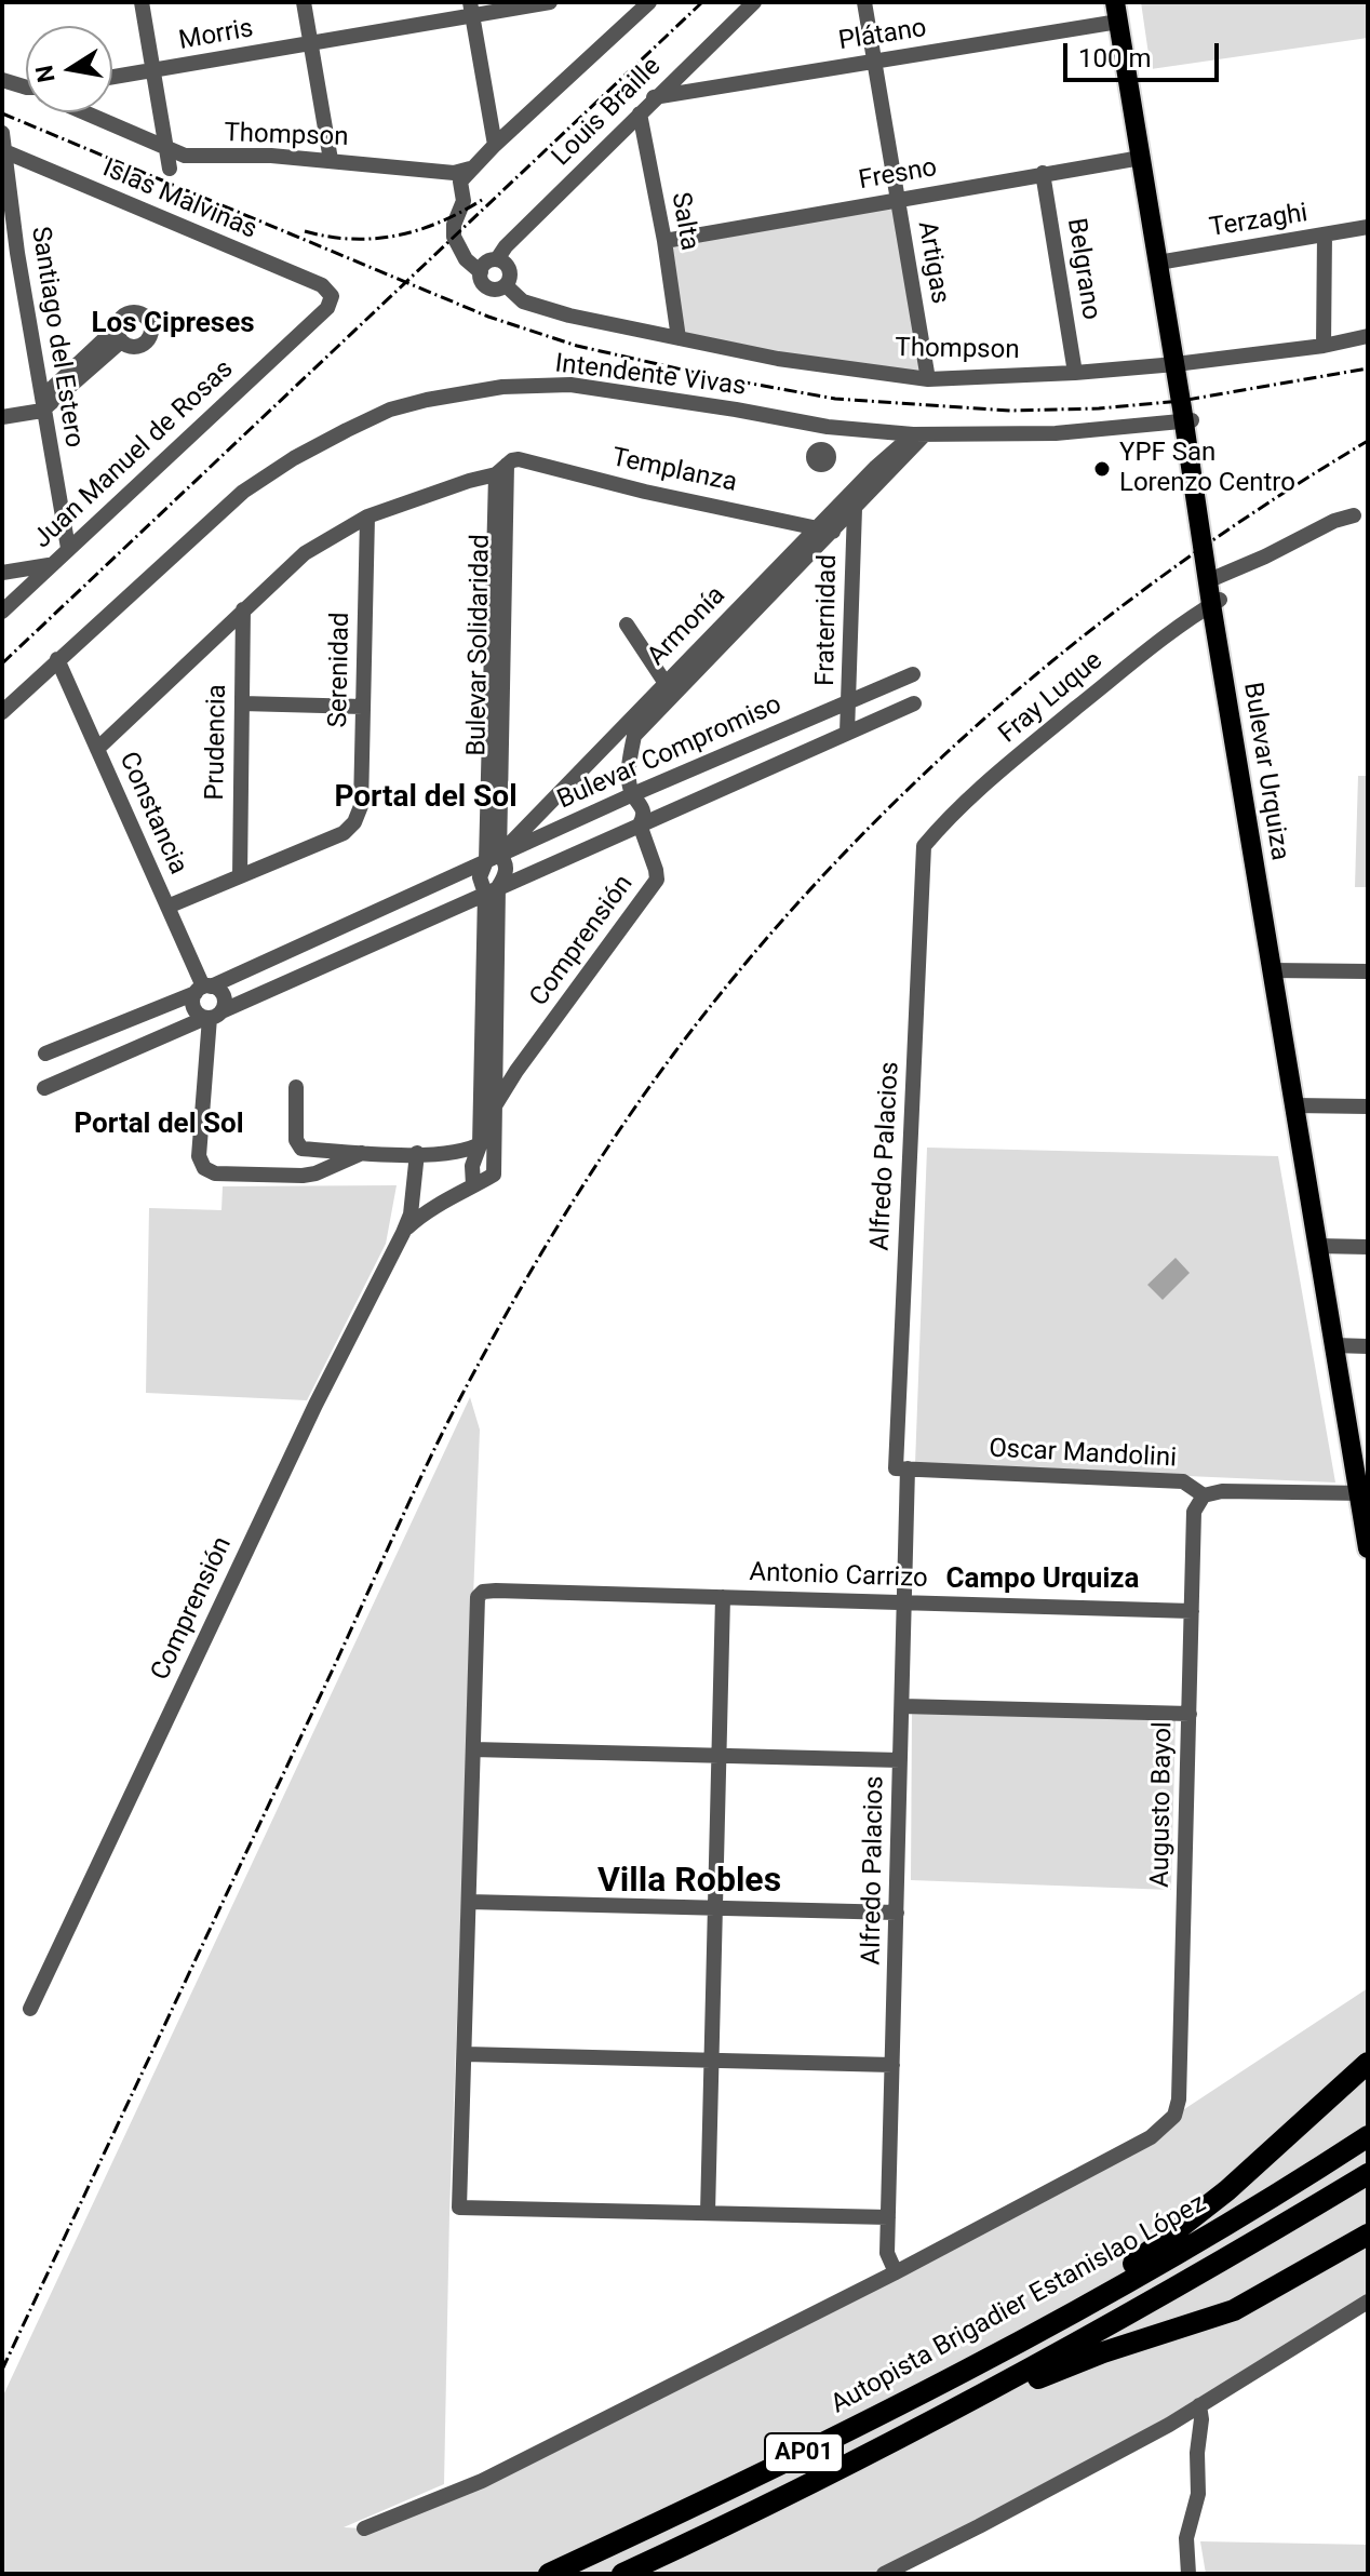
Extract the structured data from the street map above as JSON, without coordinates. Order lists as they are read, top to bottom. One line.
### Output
{"streets":{"highway":["Autopista Brigadier Estanislao López","AP01"],"main road":["Bulevar Urquiza"],"street":["Morris","Plátano","Louis Braille","Thompson","Fresno","Islas Malvinas","Salta","Terzaghi","Artigas","Belgrano","Santiago del Estero","Intendente Vivas","Juan Manuel de Rosas","Templanza","Fraternidad","Armonía","Bulevar Solidaridad","Serenidad","Fray Luque","Prudencia","Bulevar Compromiso","Constancia","Comprensión","Alfredo Palacios","Oscar Mandolini","Antonio Carrizo","Augusto Bayol"]},"crossings":[["Plátano","Louis Braille"],["Plátano","Artigas"],["Plátano","Bulevar Urquiza"],["Louis Braille","Thompson"],["Louis Braille","Salta"],["Thompson","Salta"],["Thompson","Artigas"],["Thompson","Belgrano"],["Thompson","Bulevar Urquiza"],["Fresno","Salta"],["Fresno","Artigas"],["Fresno","Belgrano"],["Fresno","Bulevar Urquiza"],["Islas Malvinas","Santiago del Estero"],["Islas Malvinas","Juan Manuel de Rosas"],["Terzaghi","Bulevar Urquiza"],["Santiago del Estero","Juan Manuel de Rosas"],["Intendente Vivas","Armonía"],["Intendente Vivas","Bulevar Urquiza"],["Intendente Vivas","Constancia"],["Templanza","Armonía"],["Templanza","Bulevar Solidaridad"],["Templanza","Serenidad"],["Templanza","Prudencia"],["Templanza","Constancia"],["Fraternidad","Armonía"],["Fraternidad","Bulevar Compromiso"],["Armonía","Bulevar Solidaridad"],["Armonía","Bulevar Compromiso"],["Armonía","Comprensión"],["Bulevar Solidaridad","Bulevar Compromiso"],["Bulevar Solidaridad","Comprensión"],["Serenidad","Prudencia"],["Fray Luque","Bulevar Urquiza"],["Fray Luque","Alfredo Palacios"],["Bulevar Compromiso","Constancia"],["Bulevar Compromiso","Comprensión"],["Bulevar Urquiza","Oscar Mandolini"],["Alfredo Palacios","Oscar Mandolini"],["Alfredo Palacios","Antonio Carrizo"],["Alfredo Palacios","Augusto Bayol"],["Oscar Mandolini","Augusto Bayol"],["Antonio Carrizo","Augusto Bayol"]],"districts":["Los Cipreses","Portal del Sol","Portal del Sol","Campo Urquiza","Villa Robles"],"places":["YPF San Lorenzo Centro"],"scale_bar":"100 m","north":"left"}
